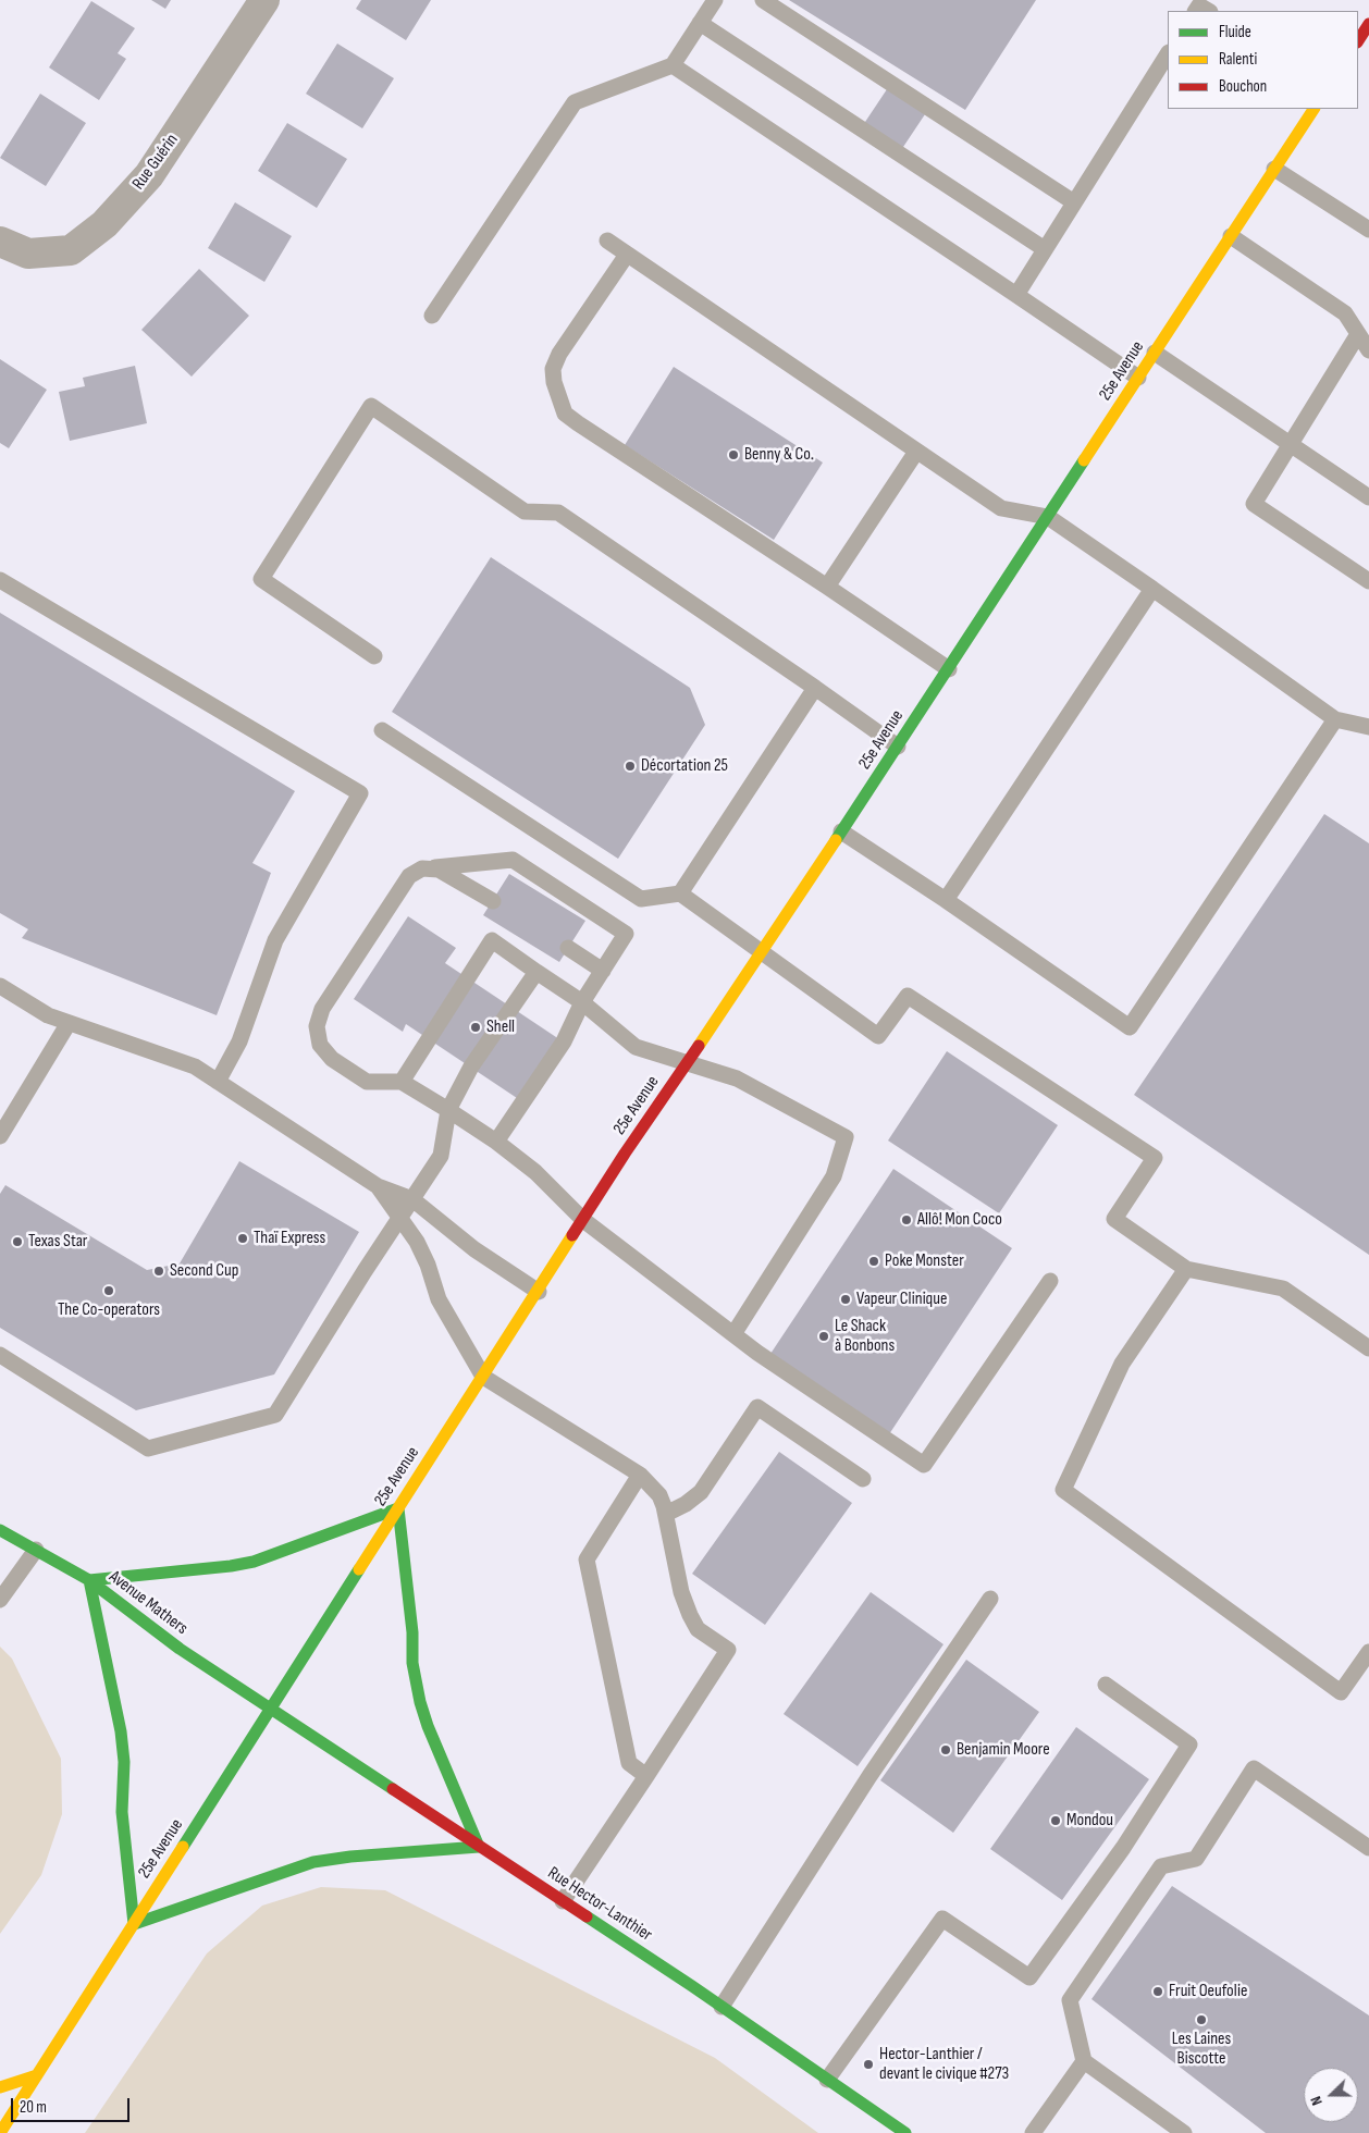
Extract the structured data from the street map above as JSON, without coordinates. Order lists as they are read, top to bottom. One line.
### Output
{"streets":{"main road":["25e Avenue","Avenue Mathers","Rue Hector-Lanthier"],"street":["Rue Guérin"]},"crossings":[["25e Avenue","Avenue Mathers"],["25e Avenue","Rue Hector-Lanthier"],["Avenue Mathers","Rue Hector-Lanthier"]],"places":["Benny & Co.","Décortation 25","Shell","Allô! Mon Coco","Thaï Express","Texas Star","Poke Monster","Second Cup","The Co-operators","Vapeur Clinique","Le Shack à Bonbons","Benjamin Moore","Mondou","Fruit Oeufolie","Les Laines Biscotte","Hector-Lanthier / devant le civique #273"],"legend":["Fluide","Ralenti","Bouchon"],"scale_bar":"20 m","north":"left"}
